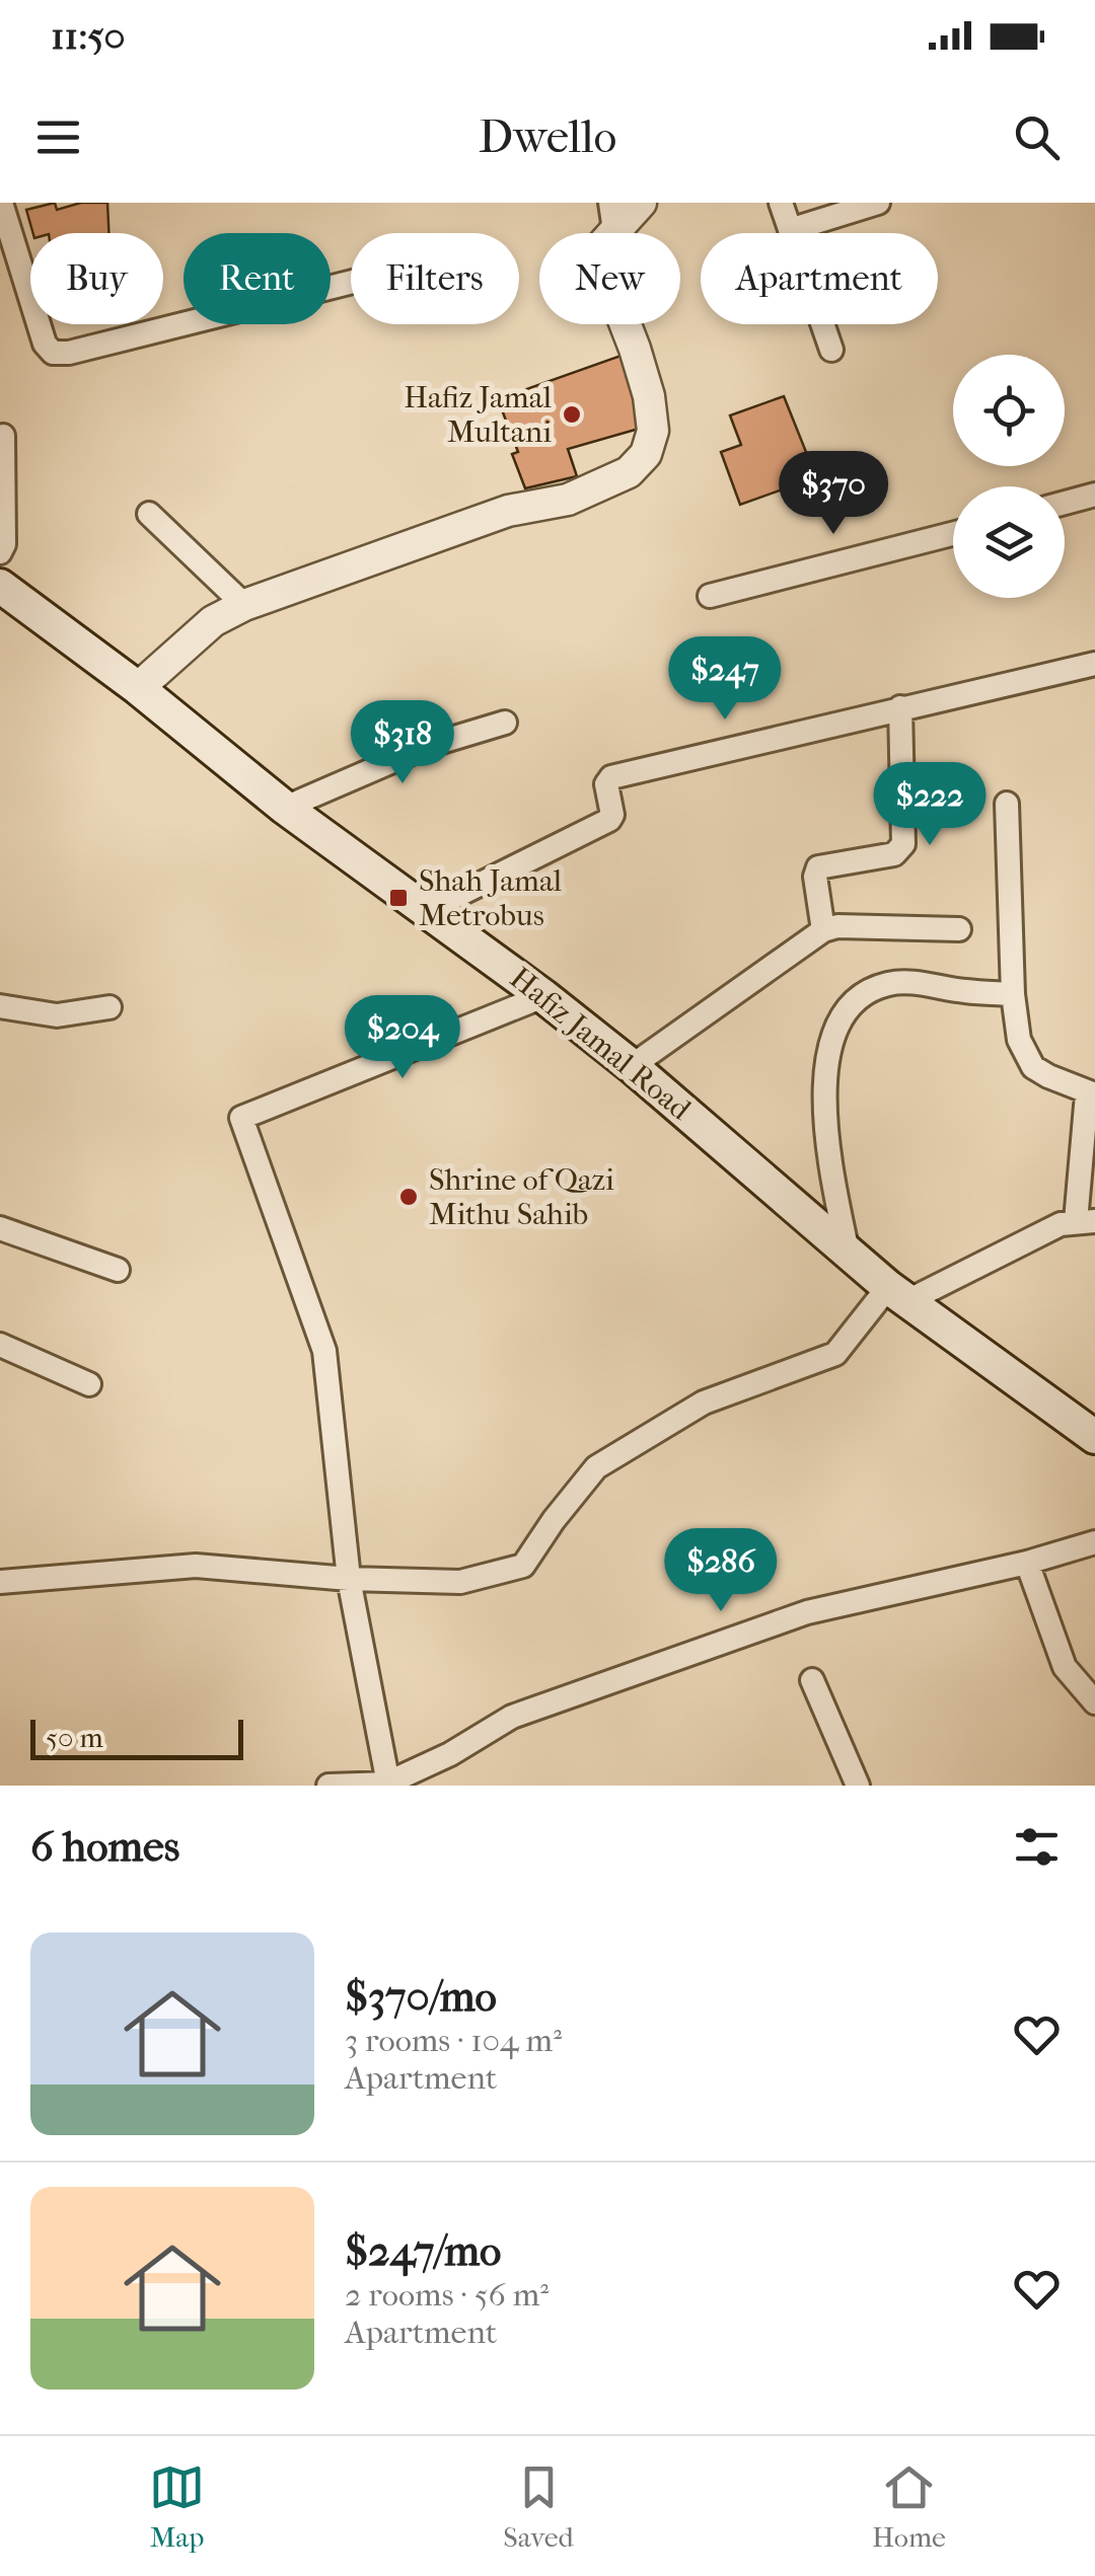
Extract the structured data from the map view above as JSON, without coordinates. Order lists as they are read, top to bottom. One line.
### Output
{"streets":{"main road":["Hafiz Jamal Road"]},"places":{"other":["Hafiz Jamal Multani","Shrine of Qazi Mithu Sahib"],"transit":["Shah Jamal Metrobus"]},"scale_bar":"50 m","page":{"status":"11:50","header":"Dwello","chip":["Buy","Rent","Filters","New","Apartment"],"price":["$370","$247","$318","$222","$204","$286"],"scale":"50 m","heading":"6 homes","list":[{"name":"$370/mo","note":"3 rooms · 104 m² · Apartment"},{"name":"$247/mo","note":"2 rooms · 56 m² · Apartment"}],"tabs":["Map","Saved","Home"]}}
